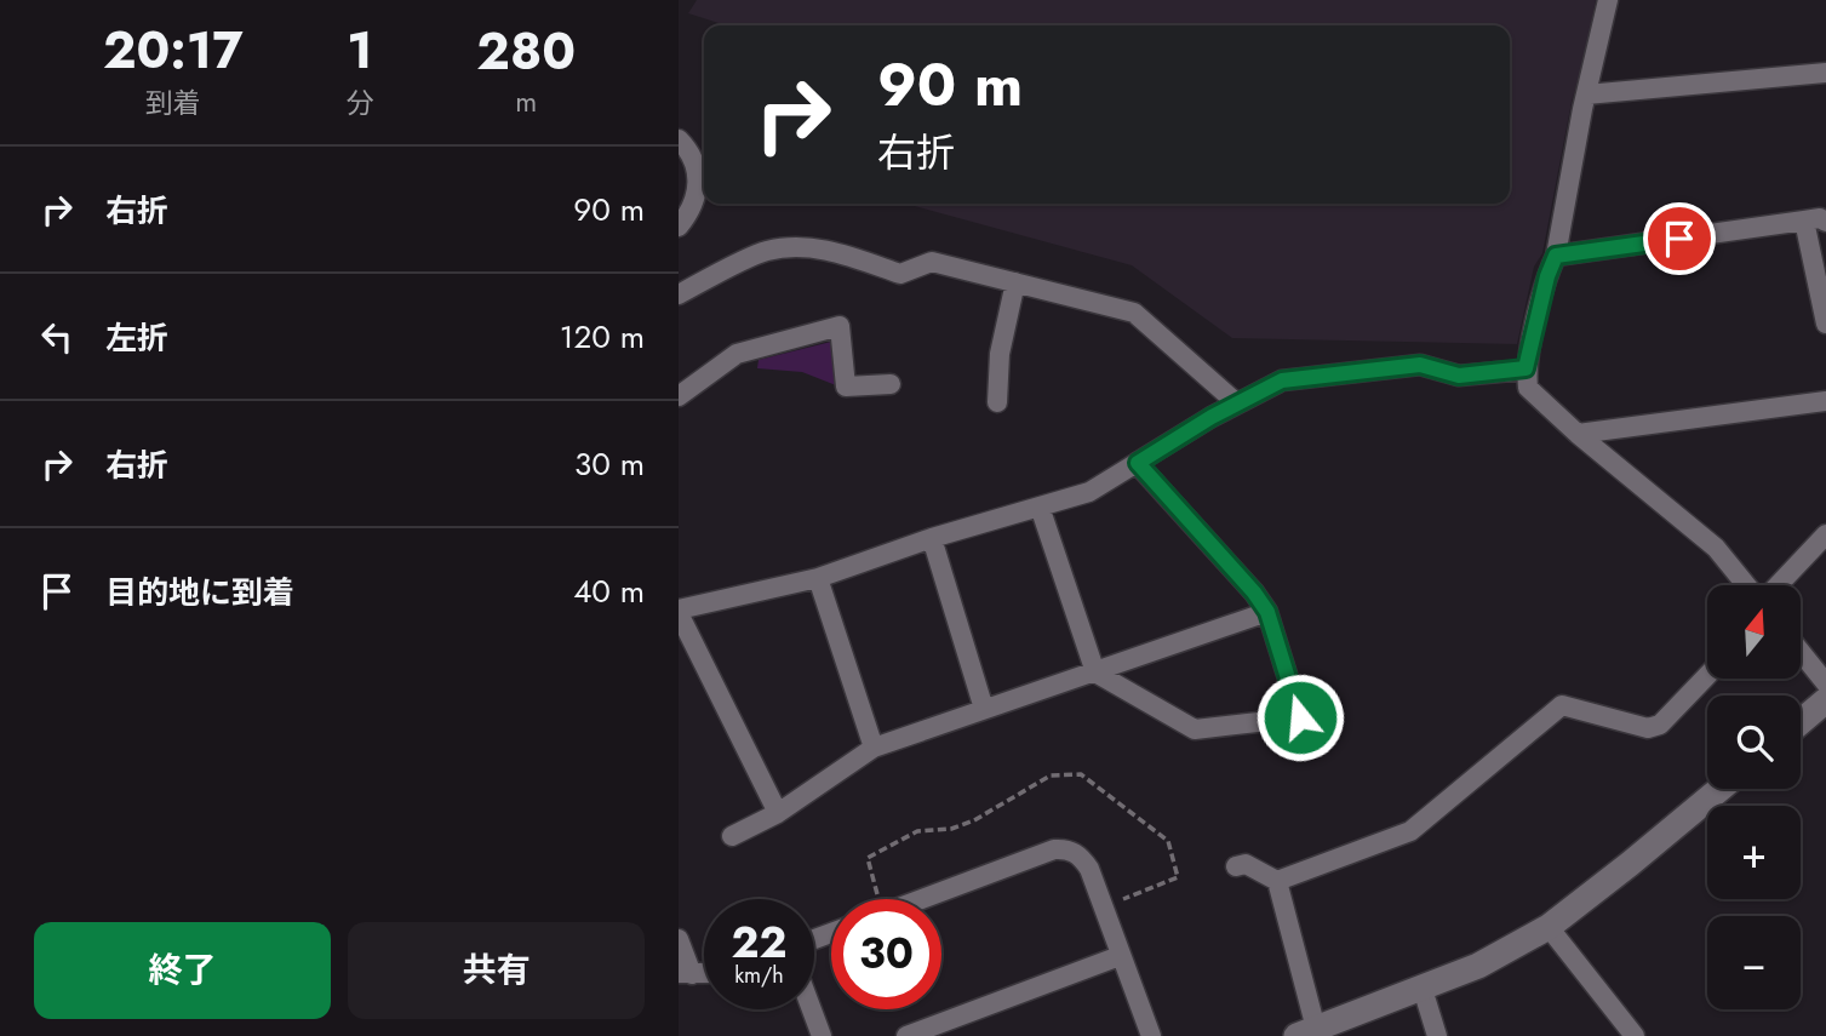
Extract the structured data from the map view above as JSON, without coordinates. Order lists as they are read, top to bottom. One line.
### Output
{"north":"top","page":{"eta":["20:17","到着","1","分","280","m"],"turn":["90 m","右折"],"list":[{"name":"右折","value":"90 m"},{"name":"左折","value":"120 m"},{"name":"右折","value":"30 m"},{"name":"目的地に到着","value":"40 m"}],"map_buttons":["+","−"],"speed":"22 km/h","limit":"30","buttons":["終了","共有"]}}
